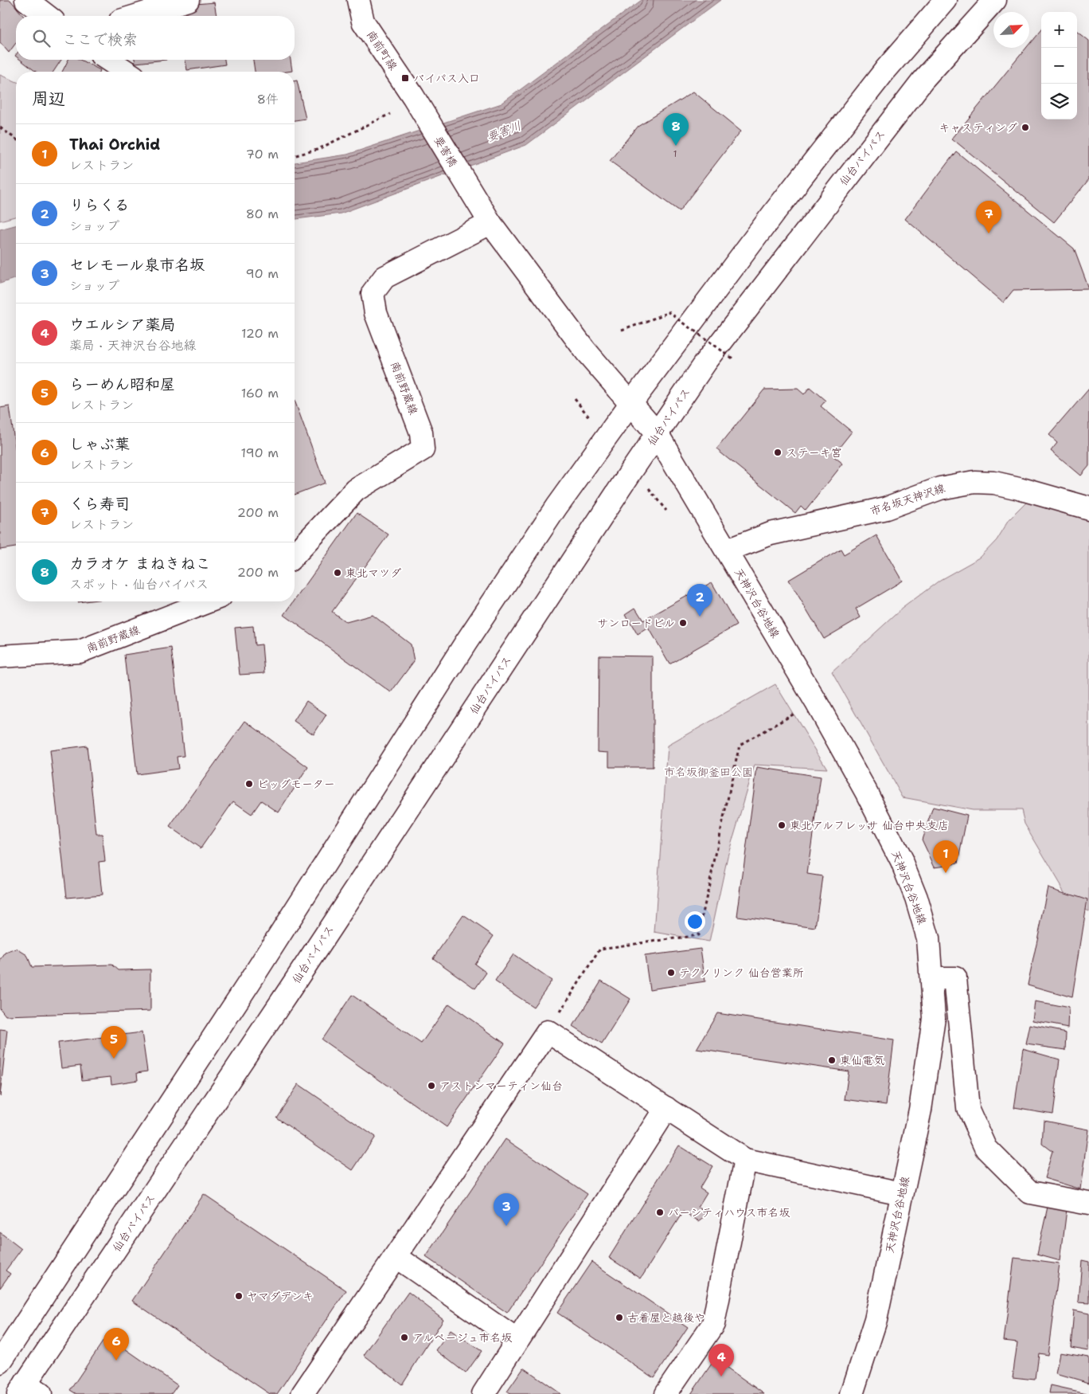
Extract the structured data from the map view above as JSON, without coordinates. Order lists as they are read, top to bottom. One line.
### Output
{"streets":{"main road":["南前町線","要害橋","仙台バイパス","南前野蔵線","市名坂天神沢線","天神沢台谷地線"]},"crossings":[["南前町線","要害橋"],["要害橋","南前野蔵線"],["要害橋","天神沢台谷地線"],["仙台バイパス","天神沢台谷地線"],["市名坂天神沢線","天神沢台谷地線"]],"water":["要害川"],"parks":["市名坂御釜田公園"],"places":{"transit":["バイパス入口"],"other":["キャスティング","ステーキ宮","東北マツダ","サンロードビル","ビッグモーター","東北アルフレッサ 仙台中央支店","テクノリンク 仙台営業所","東仙電気","アストンマーティン仙台","パーシティハウス市名坂","ヤマダデンキ","古着屋と越後や","アルページュ市名坂"]},"house_numbers":["1"],"north":"top right","page":{"map_buttons":["+","−"],"search":"ここで検索","heading":["周辺","8件"],"pins":["8","7","2","1","5","3","6","4"],"list":[{"mark":"1","name":"Thai Orchid","note":"レストラン","value":"70 m"},{"mark":"2","name":"りらくる","note":"ショップ","value":"80 m"},{"mark":"3","name":"セレモール泉市名坂","note":"ショップ","value":"90 m"},{"mark":"4","name":"ウエルシア薬局","note":"薬局 · 天神沢台谷地線","value":"120 m"},{"mark":"5","name":"らーめん昭和屋","note":"レストラン","value":"160 m"},{"mark":"6","name":"しゃぶ葉","note":"レストラン","value":"190 m"},{"mark":"7","name":"くら寿司","note":"レストラン","value":"200 m"},{"mark":"8","name":"カラオケ まねきねこ","note":"スポット · 仙台バイパス","value":"200 m"}]}}
